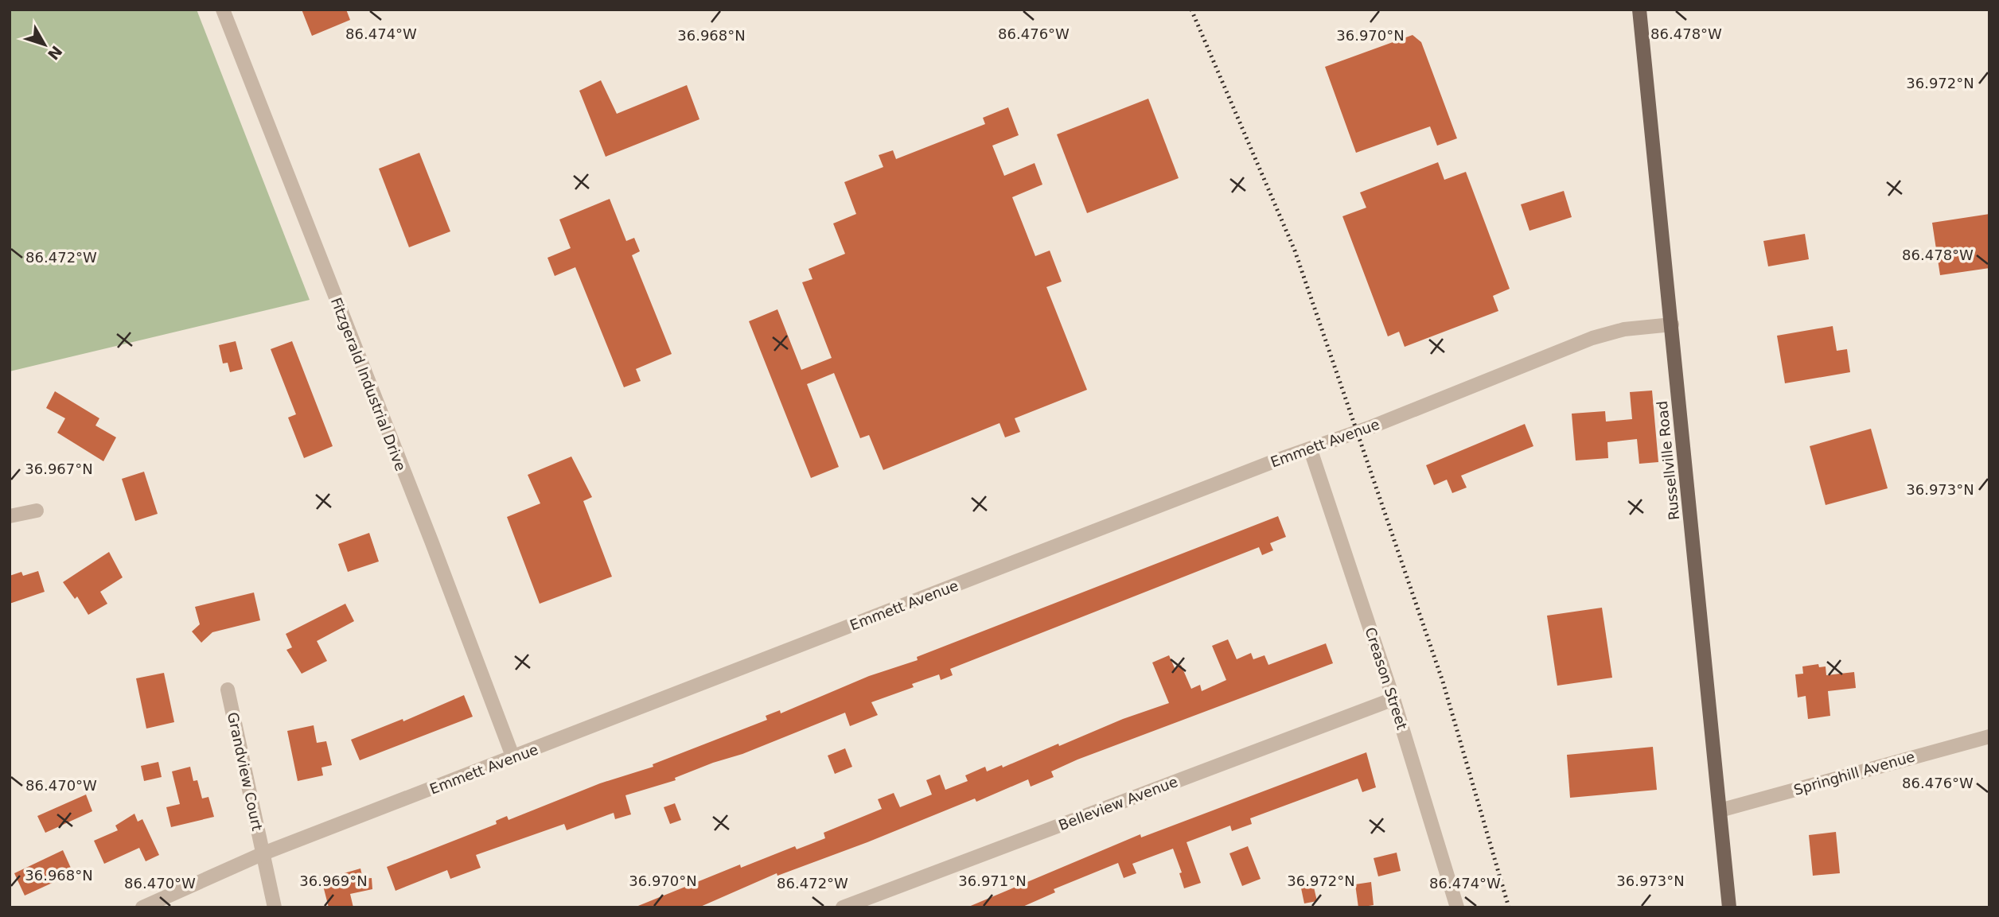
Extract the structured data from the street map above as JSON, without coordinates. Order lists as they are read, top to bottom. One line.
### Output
{"streets":{"main road":["Russellville Road"],"street":["Fitzgerald Industrial Drive","Emmett Avenue","Creason Street","Grandview Court","Springhill Avenue","Belleview Avenue"]},"crossings":[["Fitzgerald Industrial Drive","Emmett Avenue"],["Emmett Avenue","Russellville Road"],["Emmett Avenue","Creason Street"],["Emmett Avenue","Grandview Court"],["Russellville Road","Springhill Avenue"],["Creason Street","Belleview Avenue"]],"north":"bottom right","coordinates":["86.476°W","86.474°W","86.478°W","36.968°N","36.970°N","36.972°N","86.472°W","36.967°N","36.973°N","86.470°W","36.969°N","36.971°N"]}
